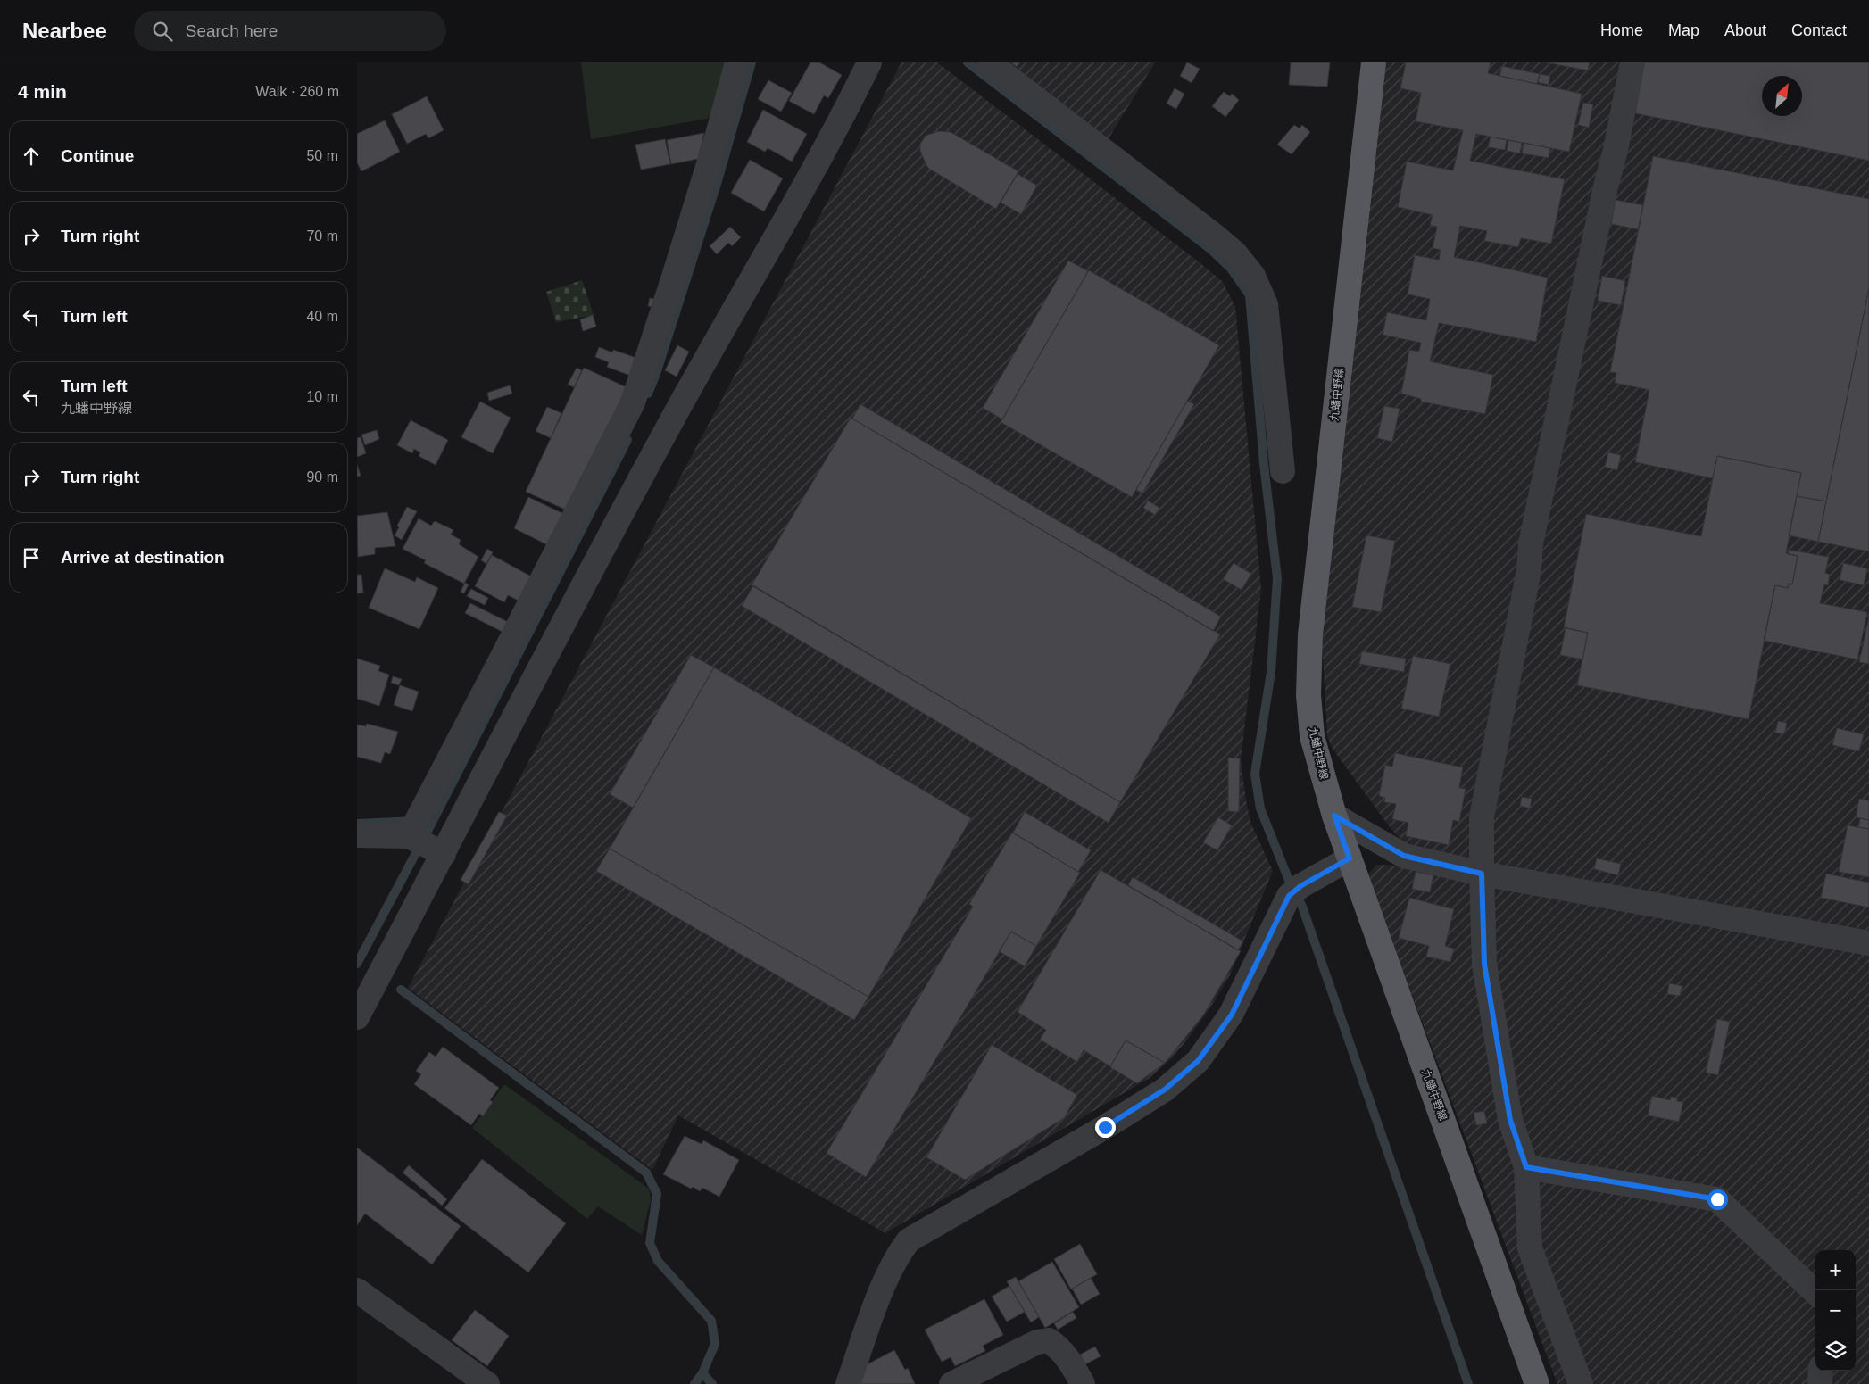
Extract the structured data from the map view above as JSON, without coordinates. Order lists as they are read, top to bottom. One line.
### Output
{"streets":{"main road":["九蟠中野線"]},"north":"top right","page":{"header":"Nearbee","search":"Search here","nav":["Home","Map","About","Contact"],"heading":["4 min","Walk · 260 m"],"list":[["Continue","50 m"],["Turn right","70 m"],["Turn left","40 m"],["Turn left","九蟠中野線","10 m"],["Turn right","90 m"],"Arrive at destination"],"map_buttons":["+","−"]}}
